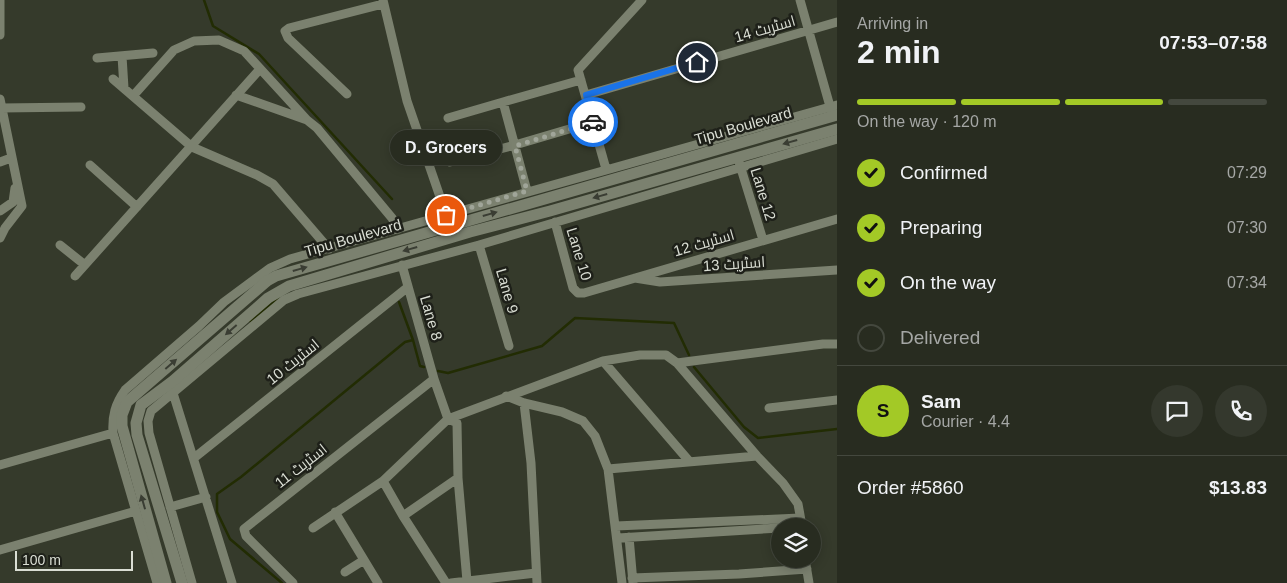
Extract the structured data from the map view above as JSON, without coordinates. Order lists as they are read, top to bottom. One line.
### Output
{"streets":{"street":["اسٹریٹ 14","Tipu Boulevard","Lane 12","اسٹریٹ 12","Lane 10","اسٹریٹ 13","Lane 9","Lane 8","اسٹریٹ 10","اسٹریٹ 11"]},"crossings":[["Tipu Boulevard","Lane 12"],["Lane 12","اسٹریٹ 12"],["اسٹریٹ 12","Lane 10"],["اسٹریٹ 12","اسٹریٹ 13"],["Lane 8","اسٹریٹ 10"],["Lane 8","اسٹریٹ 11"]],"places":["D. Grocers"],"scale_bar":"100 m","page":{"heading":["2 min","Arriving in","07:53–07:58"],"panel":["Sam","Courier · 4.4","Order #5860","$13.83"],"bar":"On the way · 120 m","bubble":"D. Grocers","list":[["Confirmed","07:29"],["Preparing","07:30"],["On the way","07:34"],"Delivered"],"round":"S","scale":"100 m"}}
